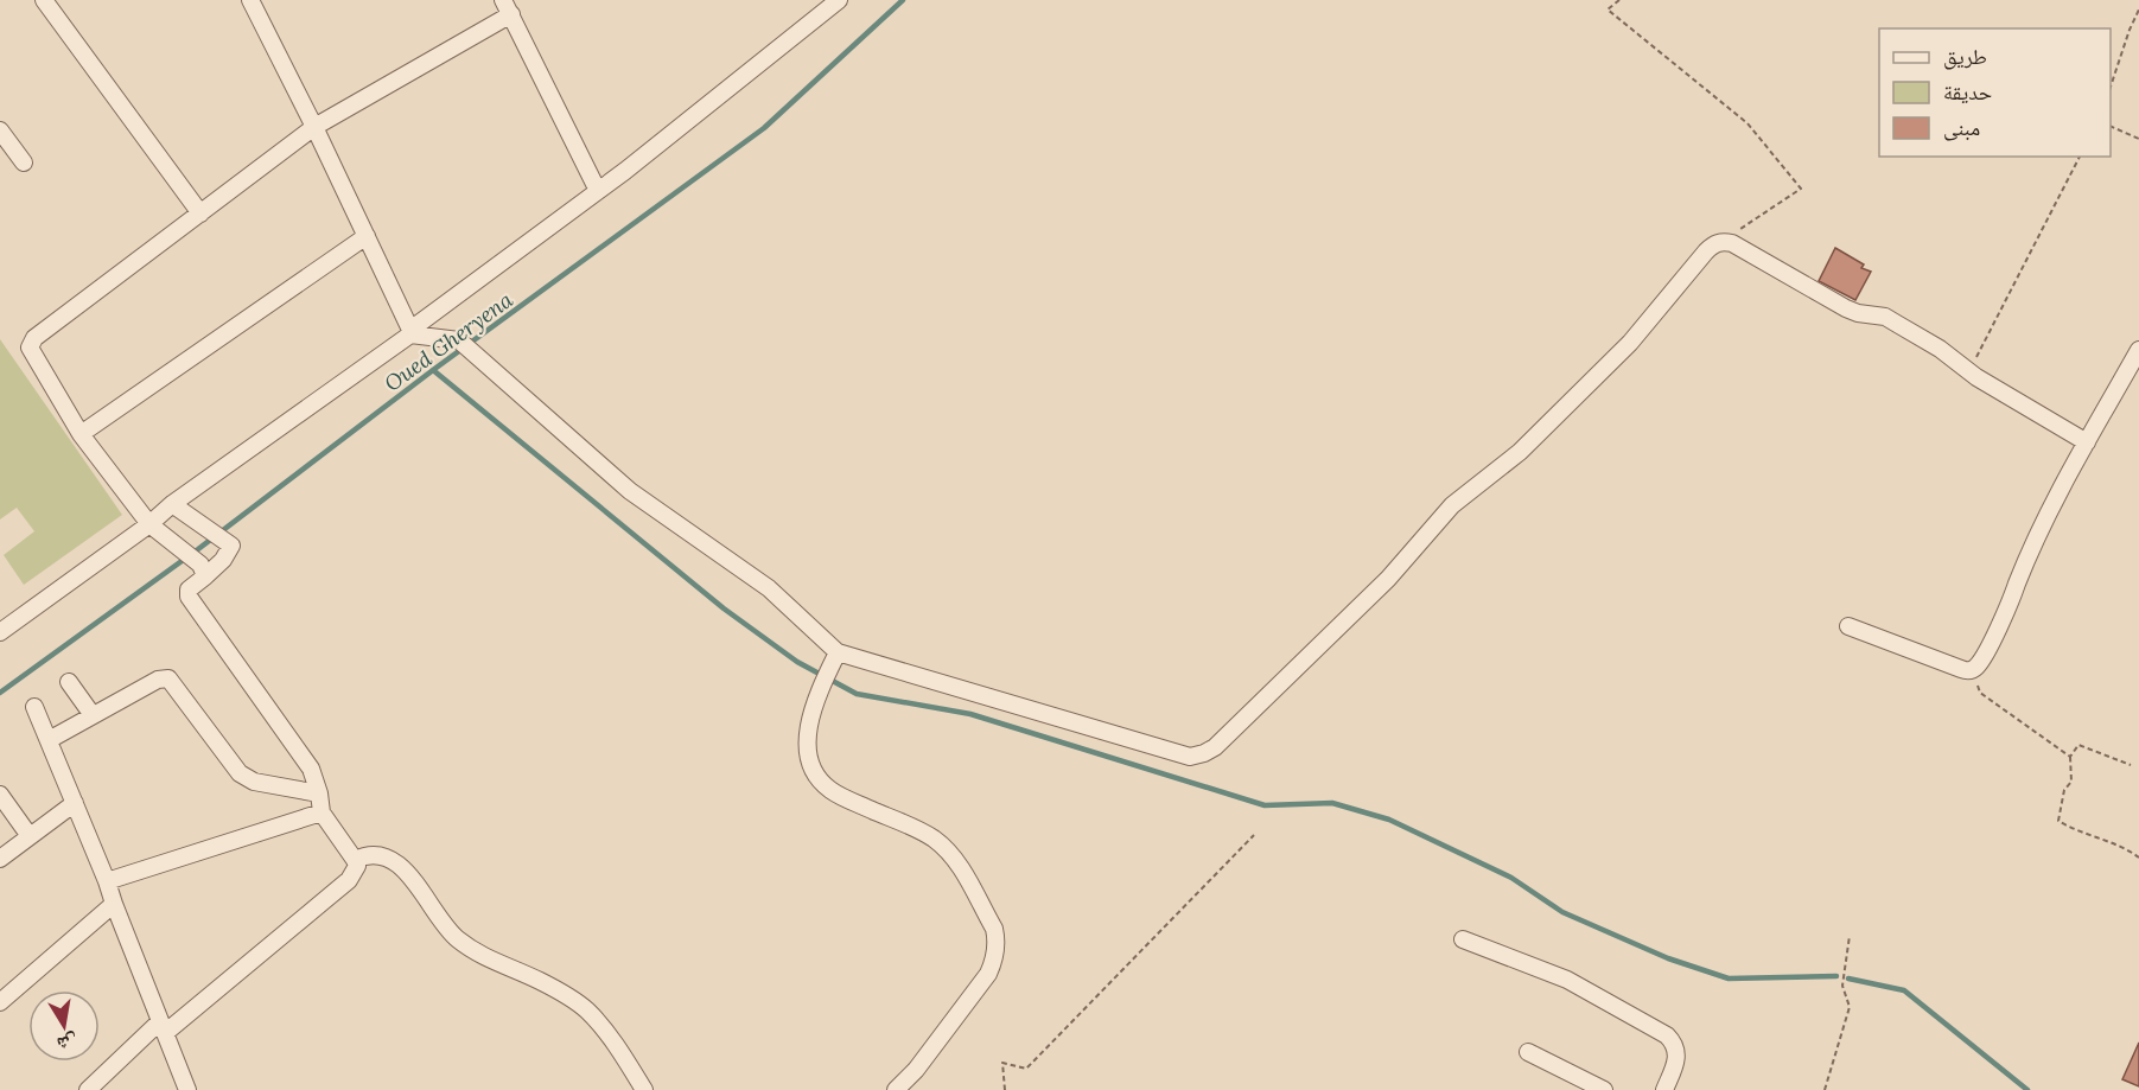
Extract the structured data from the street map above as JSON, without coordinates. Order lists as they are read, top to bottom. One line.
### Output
{"water":["Oued Gheryena"],"legend":["طريق","حديقة","مبنى"],"north":"bottom"}
